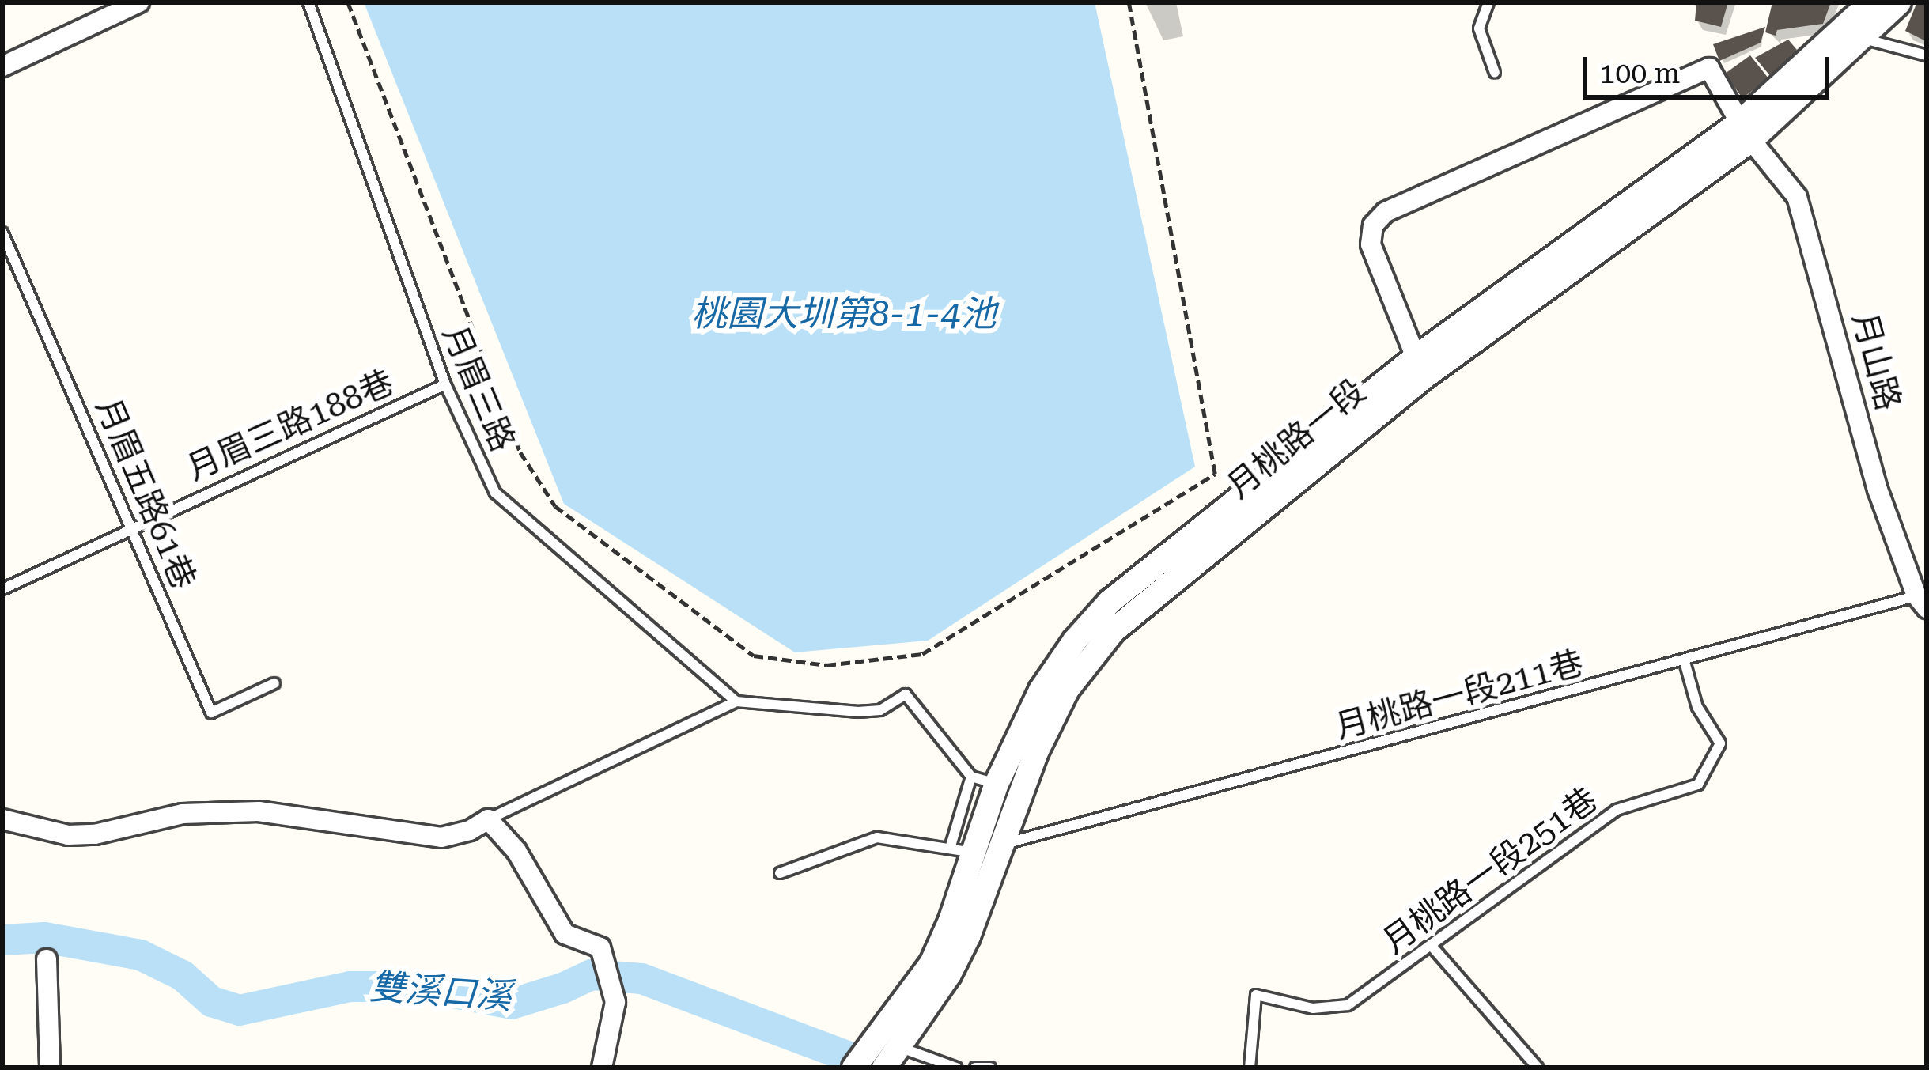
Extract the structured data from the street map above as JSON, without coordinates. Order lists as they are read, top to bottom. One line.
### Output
{"streets":{"street":["月山路","月桃路一段"],"lane":["月眉三路","月眉三路188巷","月眉五路61巷","月桃路一段211巷","月桃路一段251巷"]},"crossings":[["月山路","月桃路一段"],["月山路","月桃路一段211巷"],["月眉三路","月眉三路188巷"],["月眉三路188巷","月眉五路61巷"],["月桃路一段","月桃路一段211巷"],["月桃路一段211巷","月桃路一段251巷"]],"water":["桃園大圳第8-1-4池","雙溪口溪"],"scale_bar":"100 m"}
